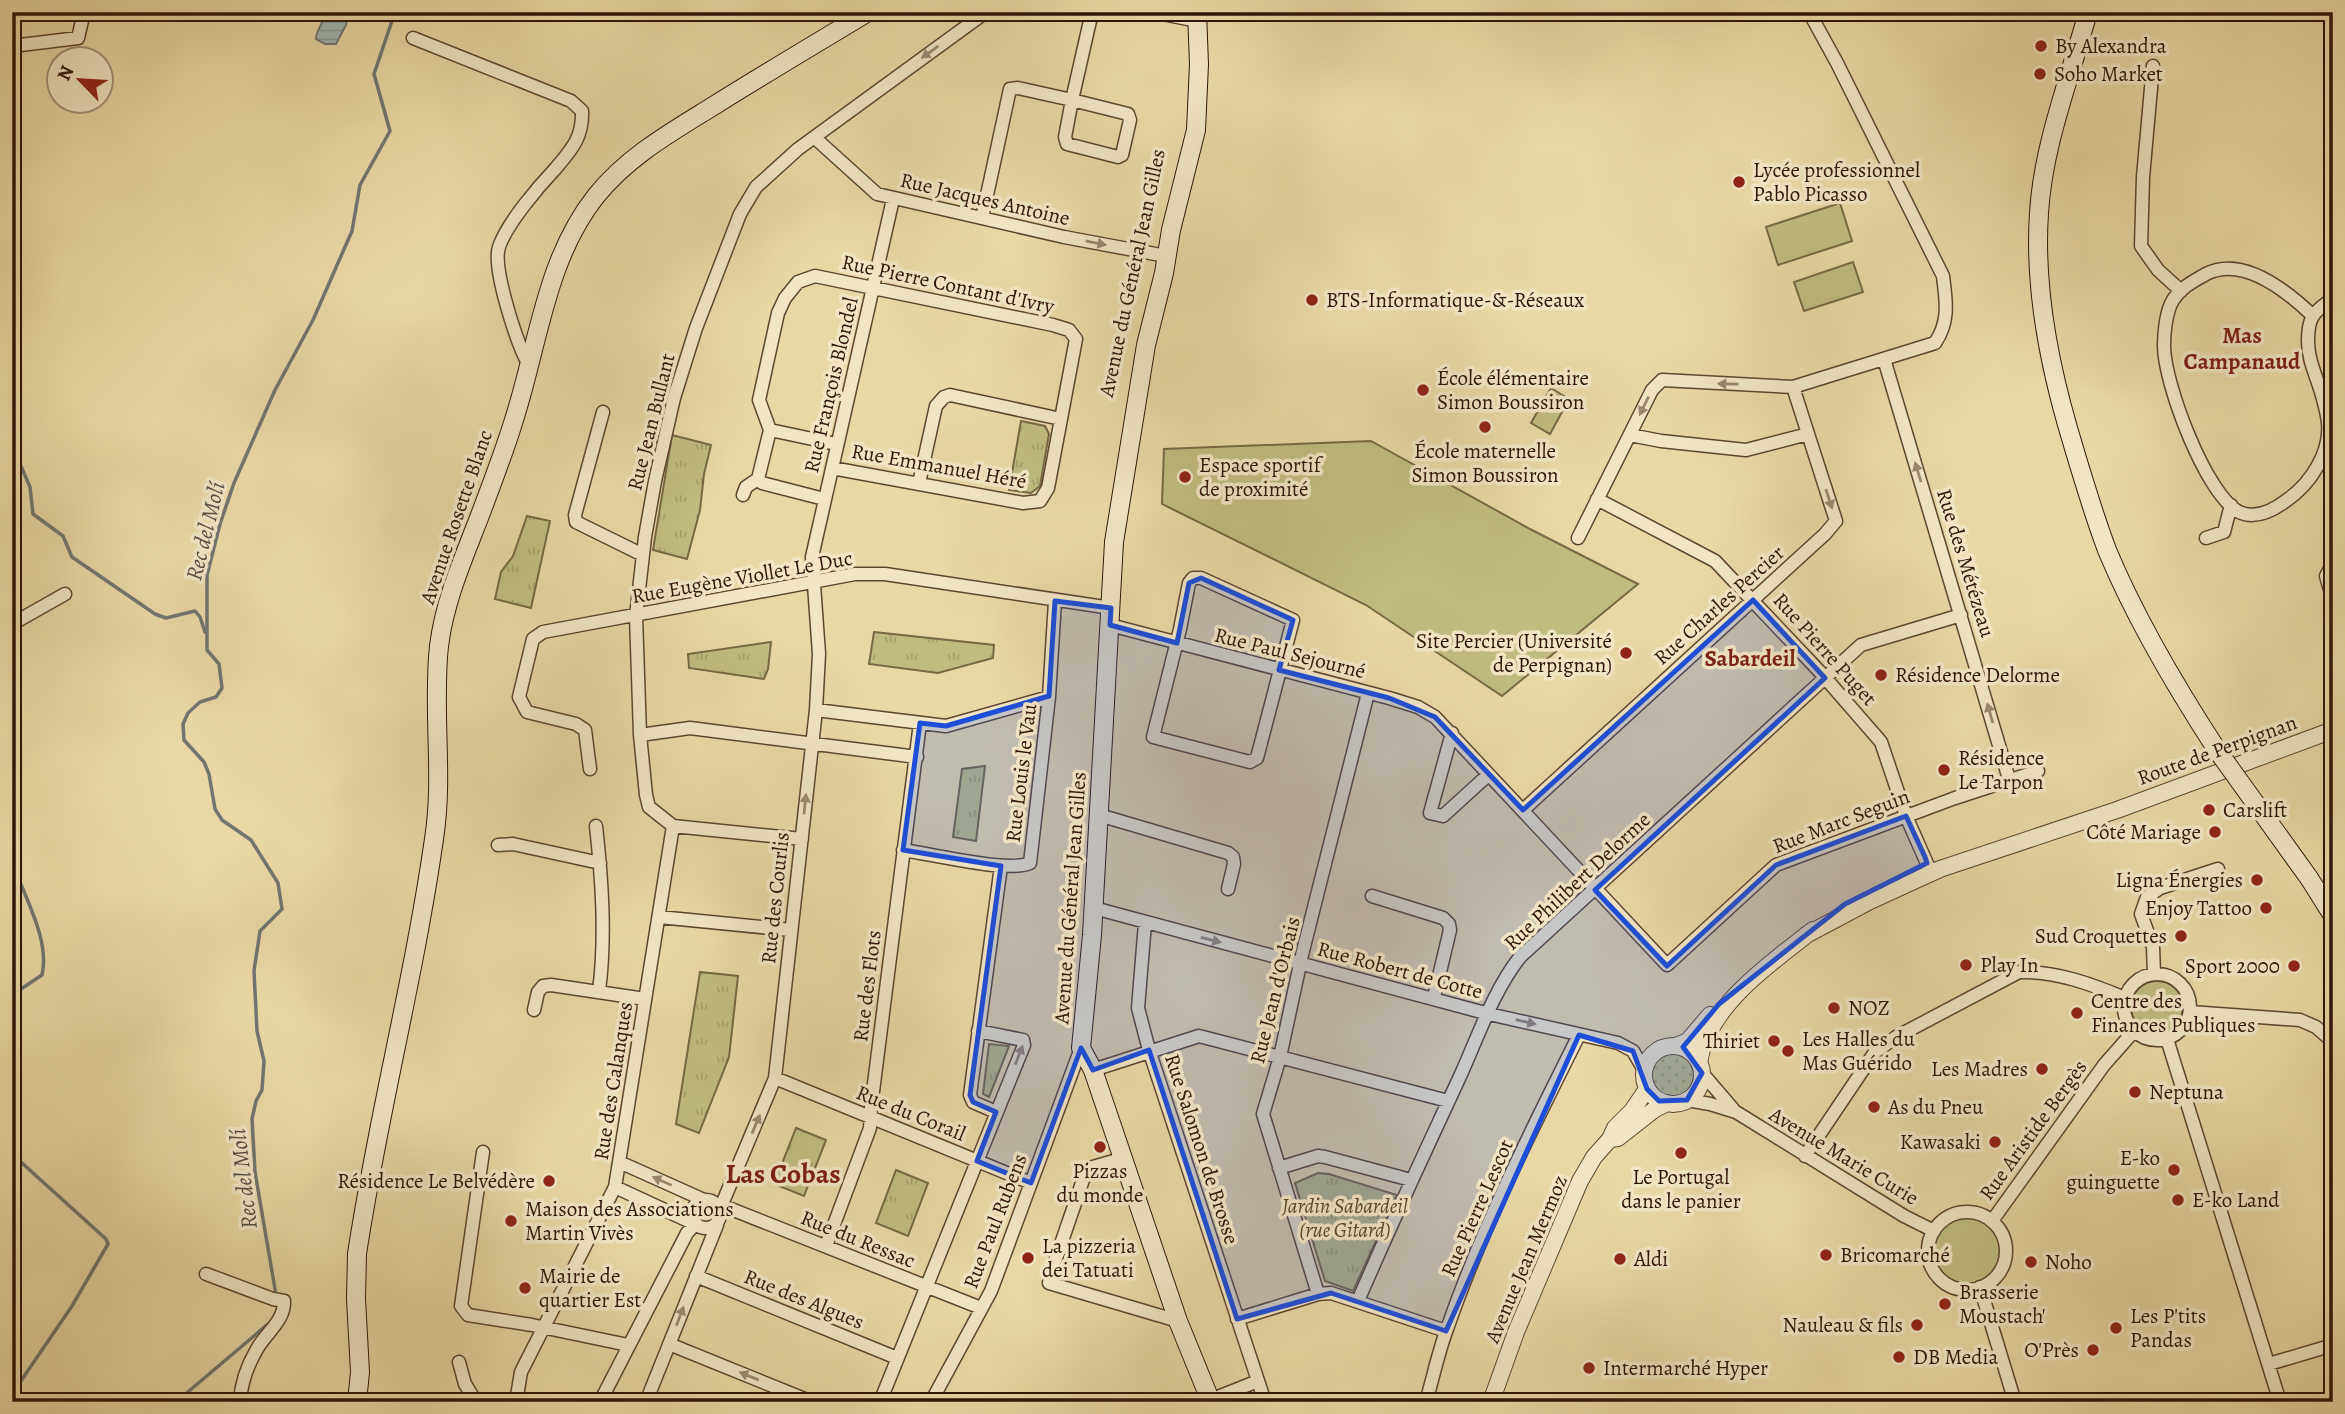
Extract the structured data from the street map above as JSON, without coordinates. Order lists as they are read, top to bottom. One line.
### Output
{"streets":{"main road":["Avenue du Général Jean Gilles","Avenue Rosette Blanc"],"street":["Rue Jacques Antoine","Rue Pierre Contant d'Ivry","Rue François Blondel","Rue Jean Bullant","Rue Emmanuel Héré","Rue des Métézeau","Rue Eugène Viollet Le Duc","Rue Charles Percier","Rue Pierre Puget","Rue Paul Sejourné","Route de Perpignan","Rue Louis le Vau","Rue Marc Seguin","Rue Philibert Delorme","Rue des Courlis","Rue Robert de Cotte","Rue des Flots","Rue Jean d'Orbais","Rue des Calanques","Rue du Corail","Rue Aristide Bergès","Rue Salomon de Brosse","Avenue Marie Curie","Rue Pierre Lescot","Rue Paul Rubens","Rue du Ressac","Avenue Jean Mermoz","Rue des Algues"]},"crossings":[["Rue Jacques Antoine","Avenue du Général Jean Gilles"],["Rue Jacques Antoine","Rue François Blondel"],["Rue Jacques Antoine","Rue Jean Bullant"],["Avenue du Général Jean Gilles","Rue Eugène Viollet Le Duc"],["Avenue du Général Jean Gilles","Rue Paul Sejourné"],["Avenue du Général Jean Gilles","Rue Robert de Cotte"],["Avenue du Général Jean Gilles","Rue Paul Rubens"],["Rue Pierre Contant d'Ivry","Rue François Blondel"],["Rue Pierre Contant d'Ivry","Rue Emmanuel Héré"],["Rue François Blondel","Rue Emmanuel Héré"],["Rue François Blondel","Rue Eugène Viollet Le Duc"],["Rue François Blondel","Rue des Courlis"],["Rue Jean Bullant","Rue Eugène Viollet Le Duc"],["Rue Jean Bullant","Rue des Calanques"],["Rue des Métézeau","Rue Marc Seguin"],["Rue des Métézeau","Rue Philibert Delorme"],["Rue Eugène Viollet Le Duc","Rue Paul Sejourné"],["Rue Eugène Viollet Le Duc","Rue Louis le Vau"],["Rue Eugène Viollet Le Duc","Rue des Courlis"],["Rue Charles Percier","Rue Pierre Puget"],["Rue Charles Percier","Rue Paul Sejourné"],["Rue Pierre Puget","Route de Perpignan"],["Rue Pierre Puget","Rue Marc Seguin"],["Rue Pierre Puget","Rue Philibert Delorme"],["Rue Paul Sejourné","Rue Marc Seguin"],["Rue Paul Sejourné","Rue Philibert Delorme"],["Rue Paul Sejourné","Rue Jean d'Orbais"],["Rue Louis le Vau","Rue des Flots"],["Rue Marc Seguin","Rue Philibert Delorme"],["Rue Philibert Delorme","Rue Robert de Cotte"],["Rue des Courlis","Rue du Corail"],["Rue des Courlis","Rue du Ressac"],["Rue Robert de Cotte","Rue Jean d'Orbais"],["Rue Robert de Cotte","Rue Salomon de Brosse"],["Rue Robert de Cotte","Avenue Marie Curie"],["Rue Robert de Cotte","Rue Pierre Lescot"],["Rue Robert de Cotte","Avenue Jean Mermoz"],["Rue des Flots","Rue du Corail"],["Rue des Flots","Rue du Ressac"],["Rue du Corail","Rue Paul Rubens"],["Rue Aristide Bergès","Avenue Marie Curie"],["Avenue Marie Curie","Avenue Jean Mermoz"],["Rue Paul Rubens","Rue du Ressac"]],"one_way":["Rue Jacques Antoine","Rue des Métézeau","Rue des Courlis"],"districts":["Mas Campanaud","Sabardeil","Las Cobas"],"water":["Rec del Molí"],"parks":["Jardin Sabardeil (rue Gitard)"],"places":["By Alexandra","Soho Market","Lycée professionnel Pablo Picasso","BTS-Informatique-&-Réseaux","École élémentaire Simon Boussiron","École maternelle Simon Boussiron","Espace sportif de proximité","Site Percier (Université de Perpignan)","Résidence Delorme","Résidence Le Tarpon","Carslift","Côté Mariage","Ligna Énergies","Enjoy Tattoo","Sud Croquettes","Play In","Sport 2000","NOZ","Centre des Finances Publiques","Thiriet","Les Halles du Mas Guérido","Les Madres","Neptuna","As du Pneu","Kawasaki","Pizzas du monde","Le Portugal dans le panier","E-ko guinguette","Résidence Le Belvédère","E-ko Land","Maison des Associations Martin Vivès","Bricomarché","La pizzeria dei Tatuati","Aldi","Noho","Mairie de quartier Est","Brasserie Moustach'","Nauleau & fils","Les P'tits Pandas","O'Près","DB Media","Intermarché Hyper"],"north":"top left"}
